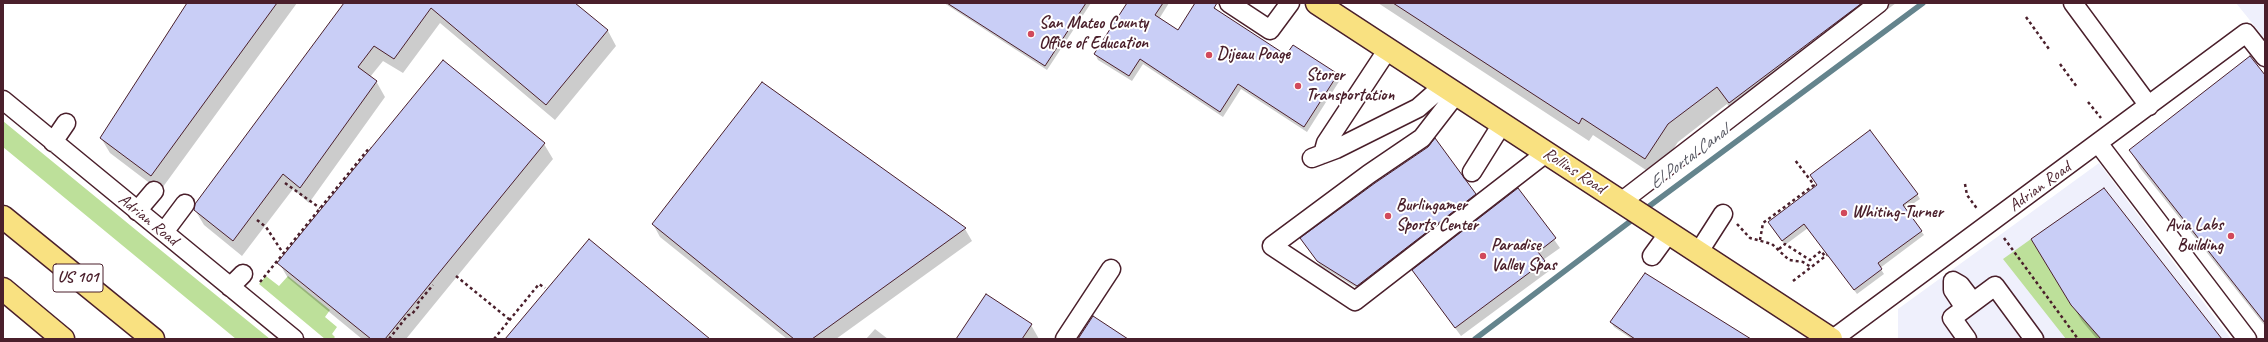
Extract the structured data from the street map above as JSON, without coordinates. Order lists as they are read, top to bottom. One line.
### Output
{"streets":{"main road":["Rollins Road","US 101"],"street":["Adrian Road"]},"crossings":[["Rollins Road","Adrian Road"]],"water":["El Portal Canal"],"places":["San Mateo County Office of Education","Dijeau Poage","Storer Transportation","Whiting-Turner","Burlingamer Sports Center","Avia Labs Building","Paradise Valley Spas"]}
